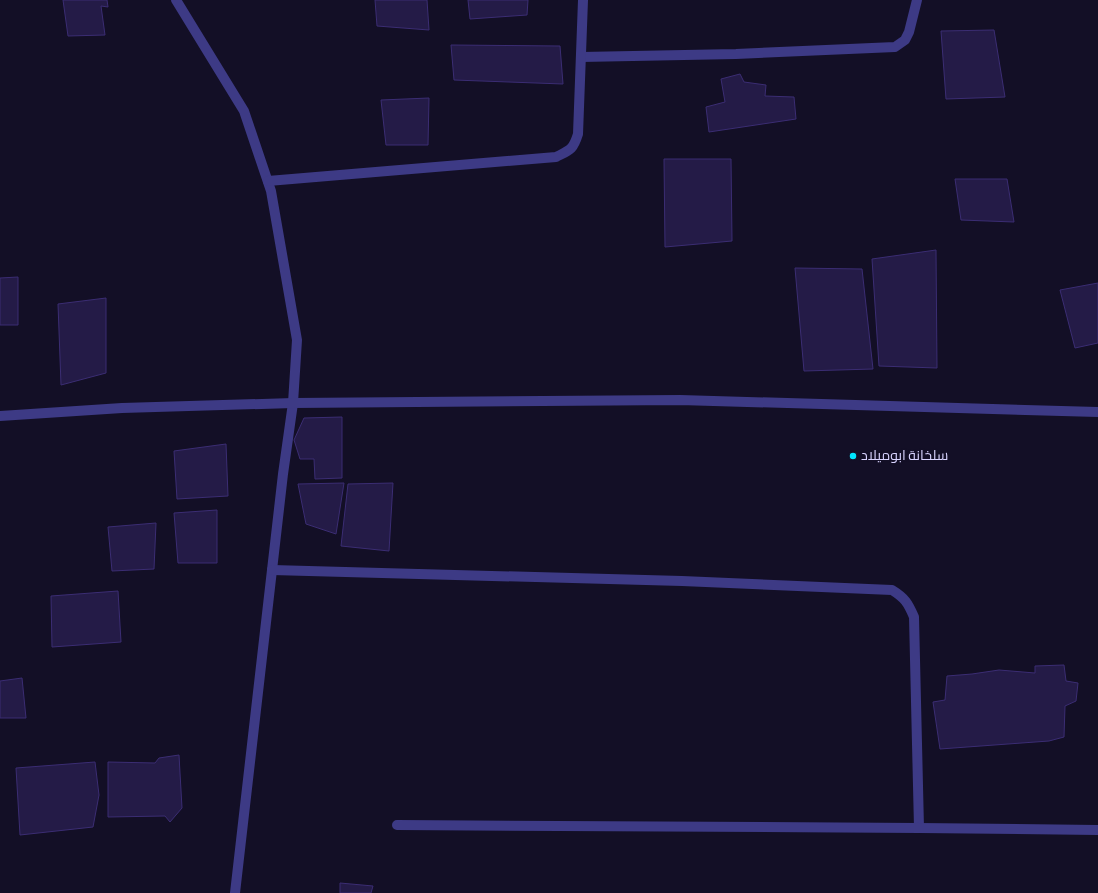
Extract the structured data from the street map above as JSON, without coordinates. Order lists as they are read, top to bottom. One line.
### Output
{"places":["سلخانة ابوميلاد"]}
